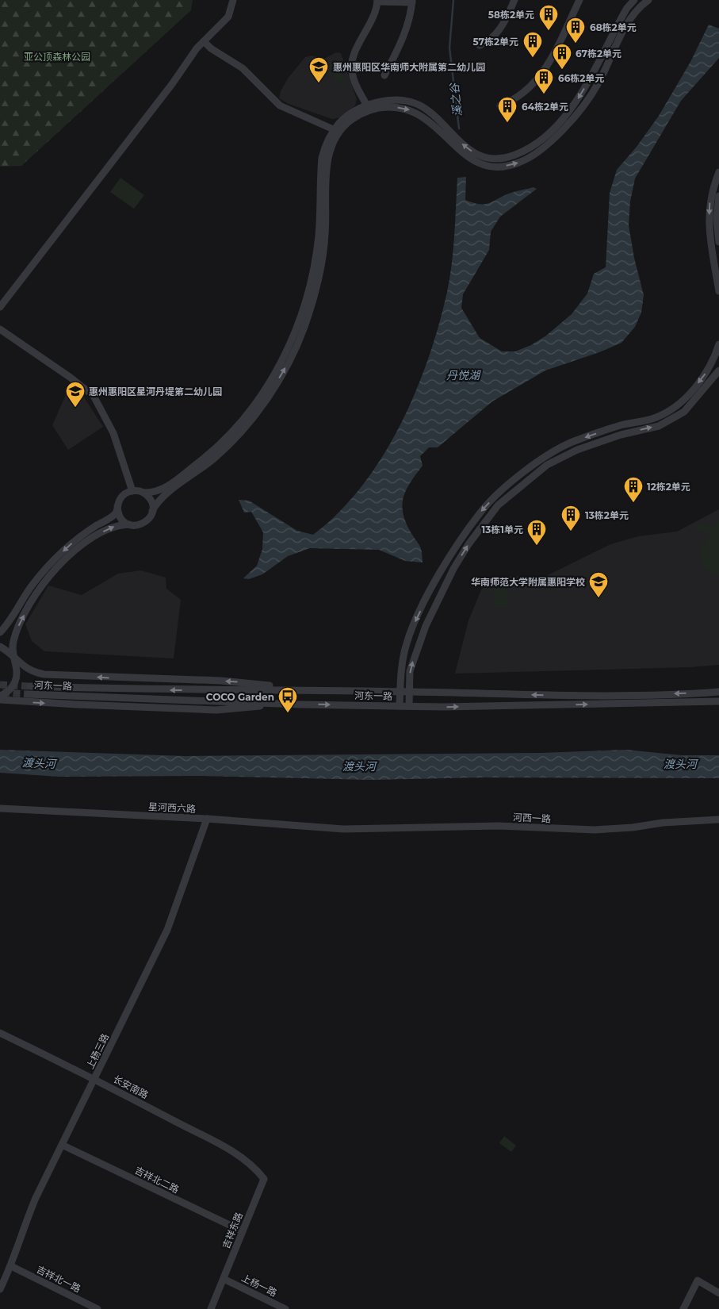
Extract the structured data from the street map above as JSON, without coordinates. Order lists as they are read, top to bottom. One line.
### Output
{"streets":{"street":["河东一路","星河西六路","河西一路","上杨三路","长安南路","吉祥北二路","吉祥东路","吉祥北一路","上杨一路"]},"crossings":[["星河西六路","河西一路"],["星河西六路","上杨三路"],["上杨三路","长安南路"],["上杨三路","吉祥北二路"],["上杨三路","吉祥北一路"],["长安南路","吉祥东路"],["吉祥北二路","吉祥东路"],["吉祥东路","上杨一路"]],"water":["溪之谷","丹悦湖","渡头河"],"parks":["亚公顶森林公园"],"places":{"building":["58栋2单元","68栋2单元","57栋2单元","67栋2单元","66栋2单元","64栋2单元","12栋2单元","13栋2单元","13栋1单元"],"school or university":["惠州惠阳区华南师大附属第二幼儿园","惠州惠阳区星河丹堤第二幼儿园","华南师范大学附属惠阳学校"],"bus stop":["COCO Garden"]}}
